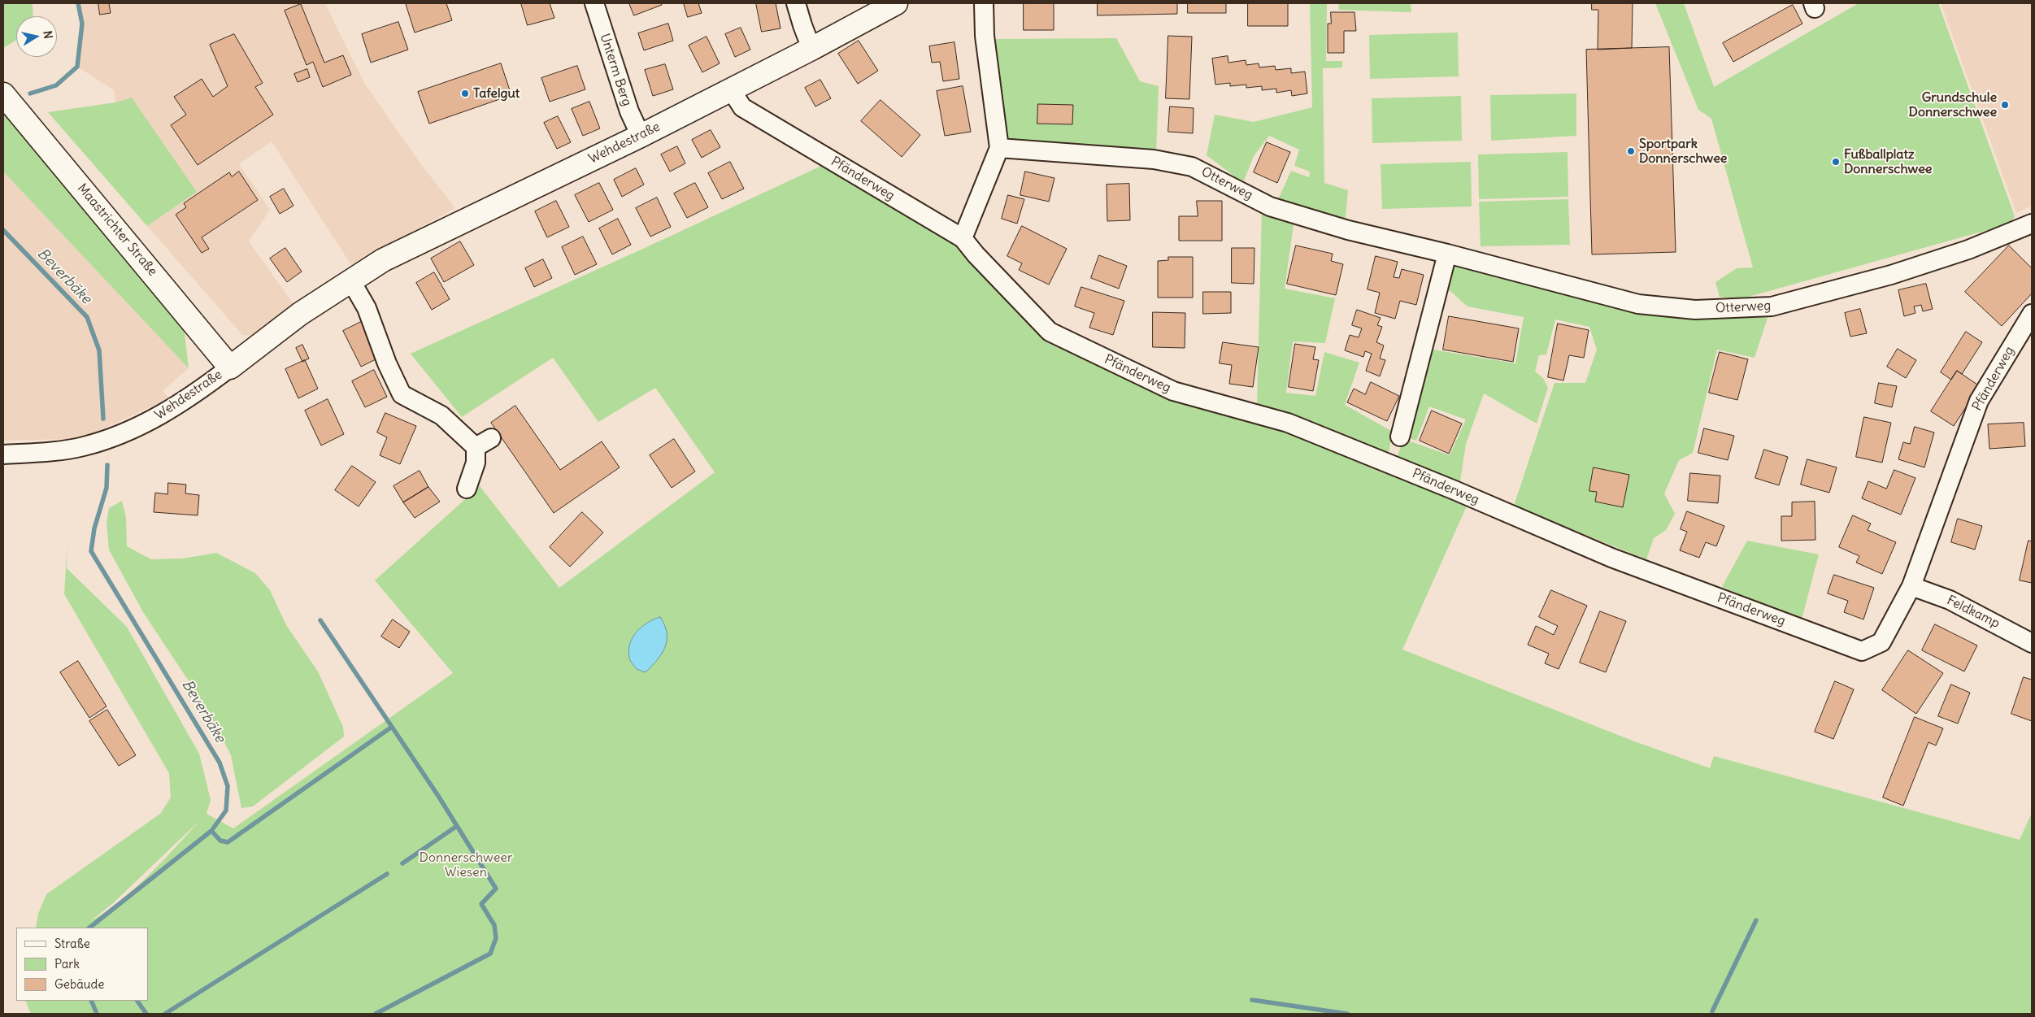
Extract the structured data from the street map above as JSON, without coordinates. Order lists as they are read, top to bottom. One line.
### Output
{"streets":{"street":["Unterm Berg","Wehdestraße","Pfänderweg","Otterweg","Maastrichter Straße","Feldkamp"]},"crossings":[["Unterm Berg","Wehdestraße"],["Wehdestraße","Pfänderweg"],["Wehdestraße","Maastrichter Straße"],["Pfänderweg","Feldkamp"]],"water":["Beverbäke"],"parks":["Donnerschweer Wiesen"],"places":["Tafelgut","Grundschule Donnerschwee","Sportpark Donnerschwee","Fußballplatz Donnerschwee"],"legend":["Straße","Park","Gebäude"],"north":"right"}
